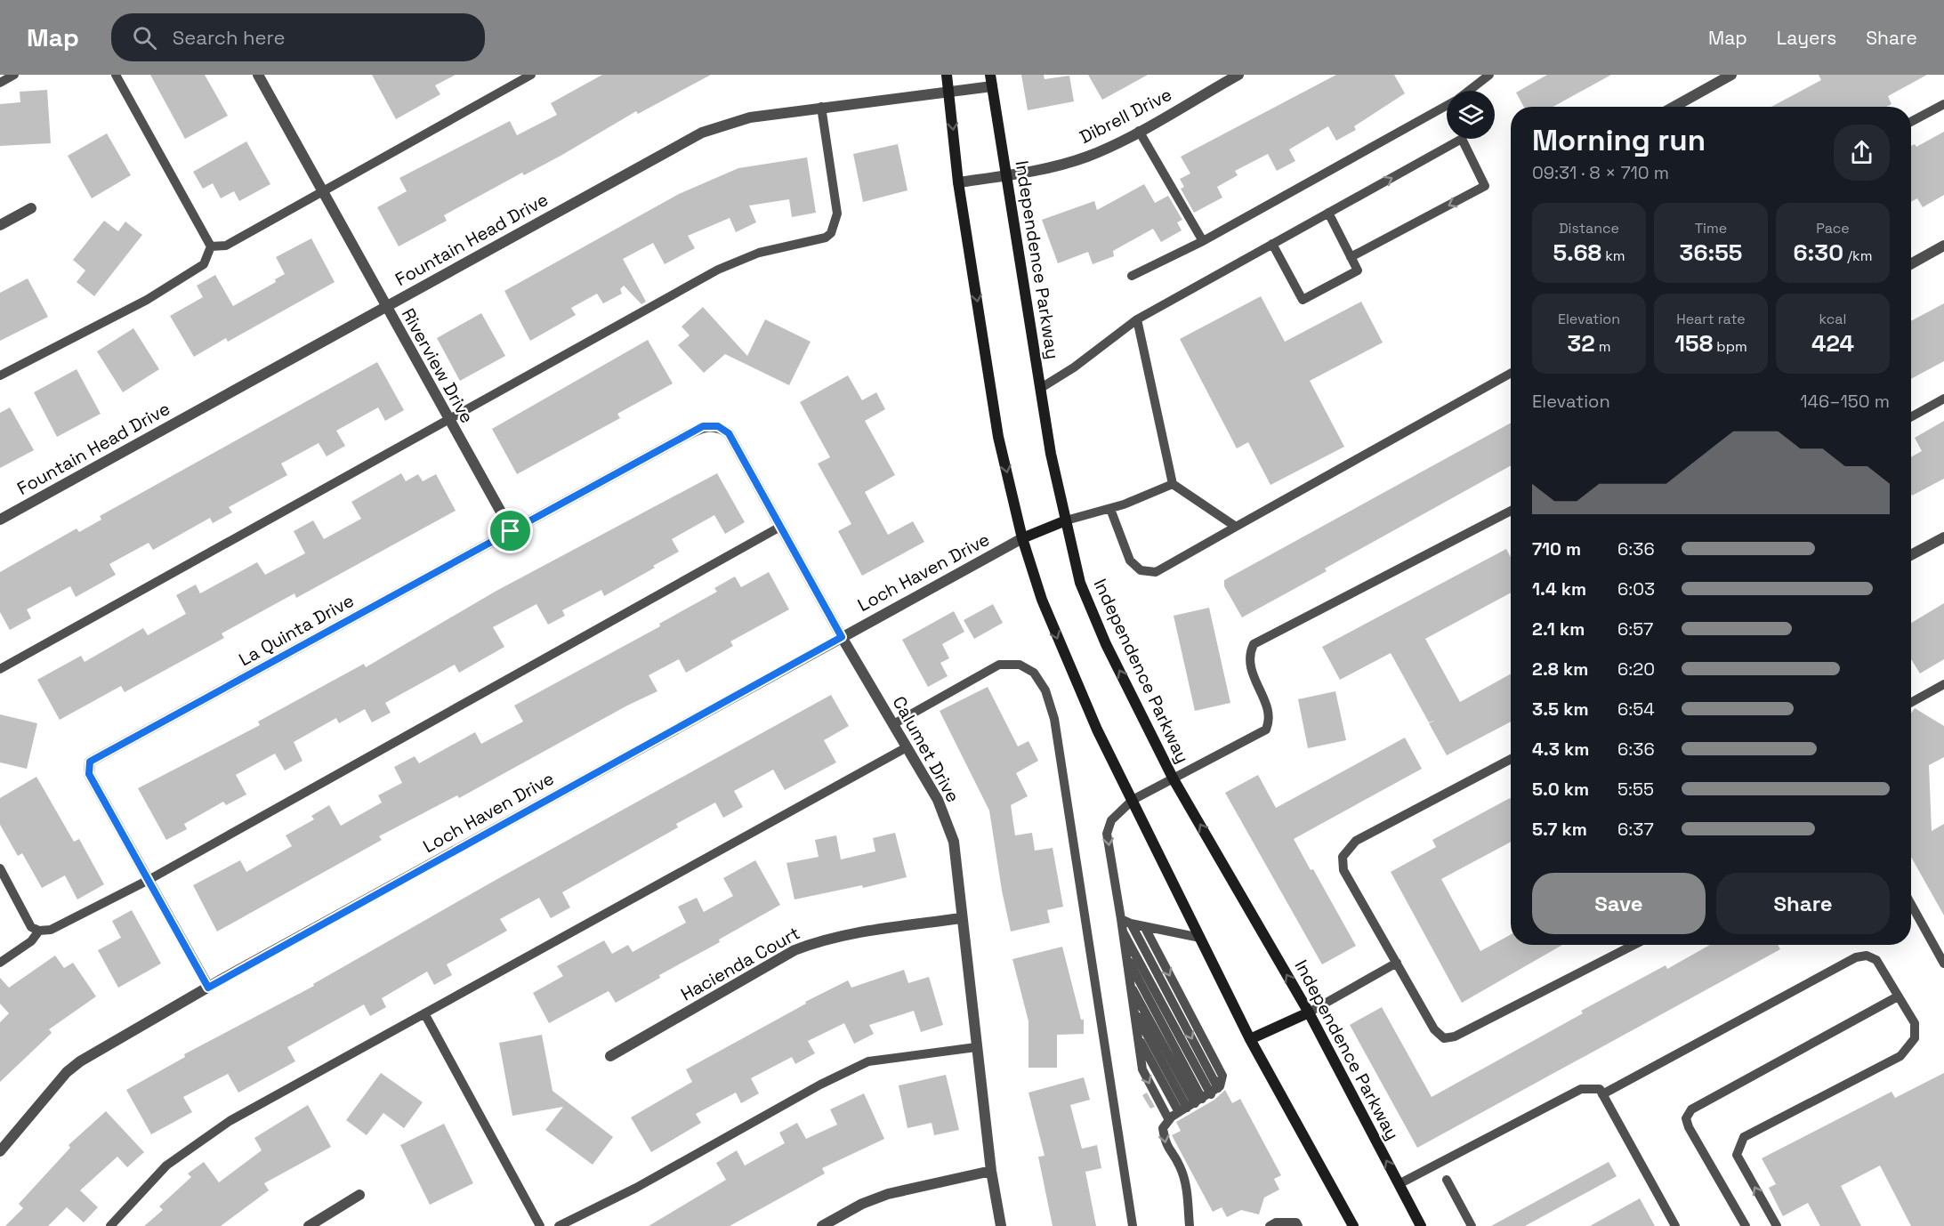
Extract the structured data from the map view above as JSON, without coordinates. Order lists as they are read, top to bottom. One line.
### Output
{"streets":{"main road":["Independence Parkway"],"street":["Dibrell Drive","Fountain Head Drive","Riverview Drive","Loch Haven Drive","La Quinta Drive","Calumet Drive","Hacienda Court"]},"crossings":[["Dibrell Drive","Independence Parkway"],["Fountain Head Drive","Independence Parkway"],["Fountain Head Drive","Riverview Drive"],["Riverview Drive","La Quinta Drive"],["Loch Haven Drive","La Quinta Drive"],["Loch Haven Drive","Calumet Drive"],["La Quinta Drive","Calumet Drive"],["Calumet Drive","Hacienda Court"]],"page":{"header":"Map","search":"Search here","nav":["Map","Layers","Share"],"heading":["Morning run","09:31 · 8 × 710 m"],"stats":[["Distance","5.68 km"],["Time","36:55"],["Pace","6:30 /km"],["Elevation","32 m"],["Heart rate","158 bpm"],["kcal","424"]],"chart":["Elevation","146–150 m"],"list":[{"name":"710 m","note":"6:36"},{"name":"1.4 km","note":"6:03"},{"name":"2.1 km","note":"6:57"},{"name":"2.8 km","note":"6:20"},{"name":"3.5 km","note":"6:54"},{"name":"4.3 km","note":"6:36"},{"name":"5.0 km","note":"5:55"},{"name":"5.7 km","note":"6:37"}],"buttons":["Save","Share"]}}
